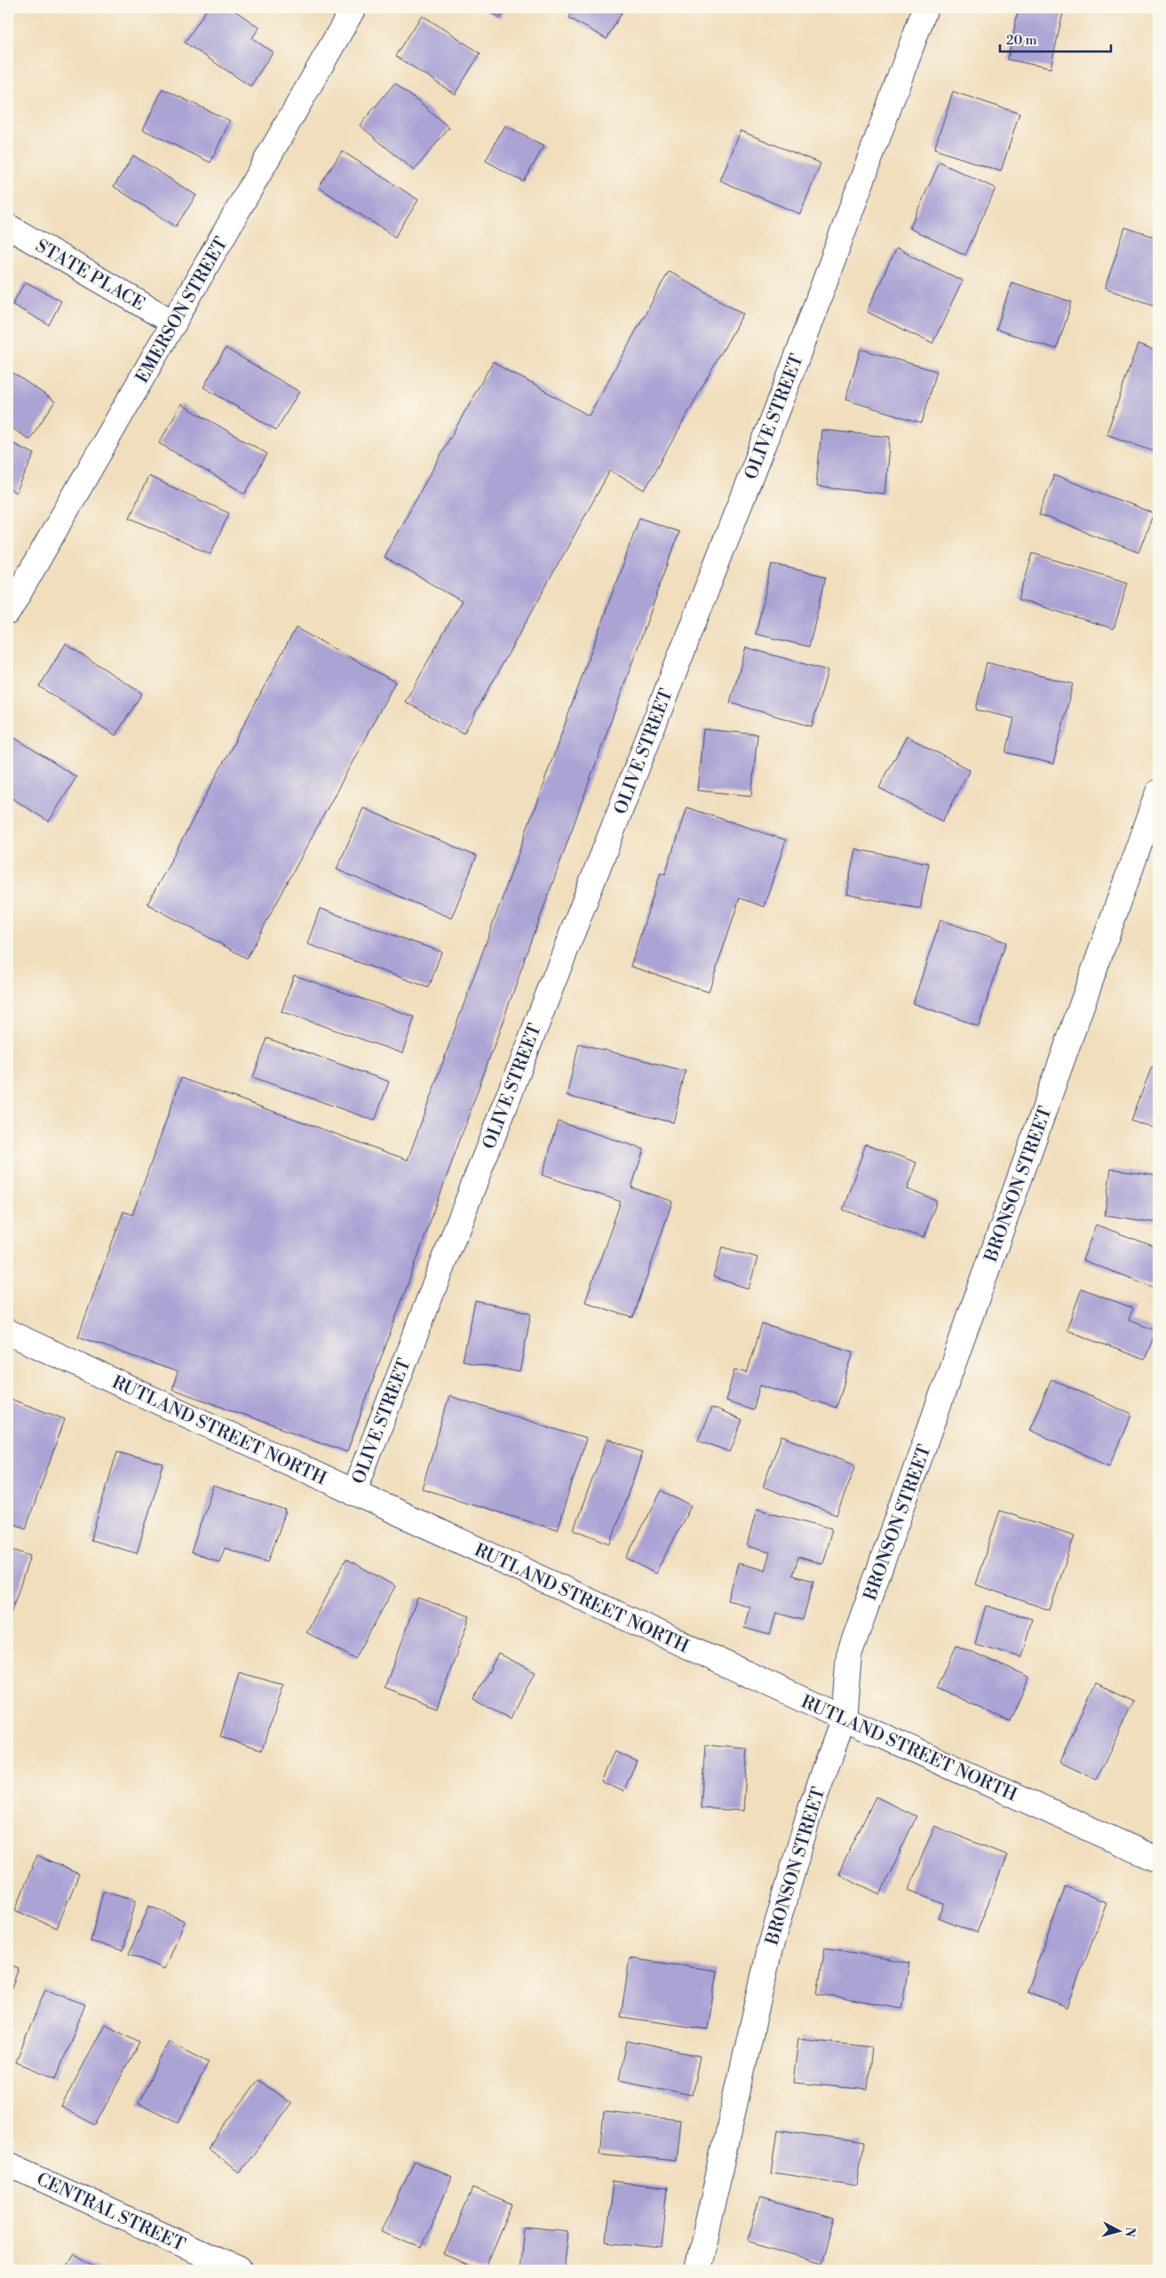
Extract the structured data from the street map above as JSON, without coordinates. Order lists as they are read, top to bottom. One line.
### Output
{"streets":{"street":["STATE PLACE","EMERSON STREET","OLIVE STREET","BRONSON STREET","RUTLAND STREET NORTH","CENTRAL STREET"]},"crossings":[["STATE PLACE","EMERSON STREET"],["OLIVE STREET","RUTLAND STREET NORTH"],["BRONSON STREET","RUTLAND STREET NORTH"]],"scale_bar":"20 m","north":"right"}
